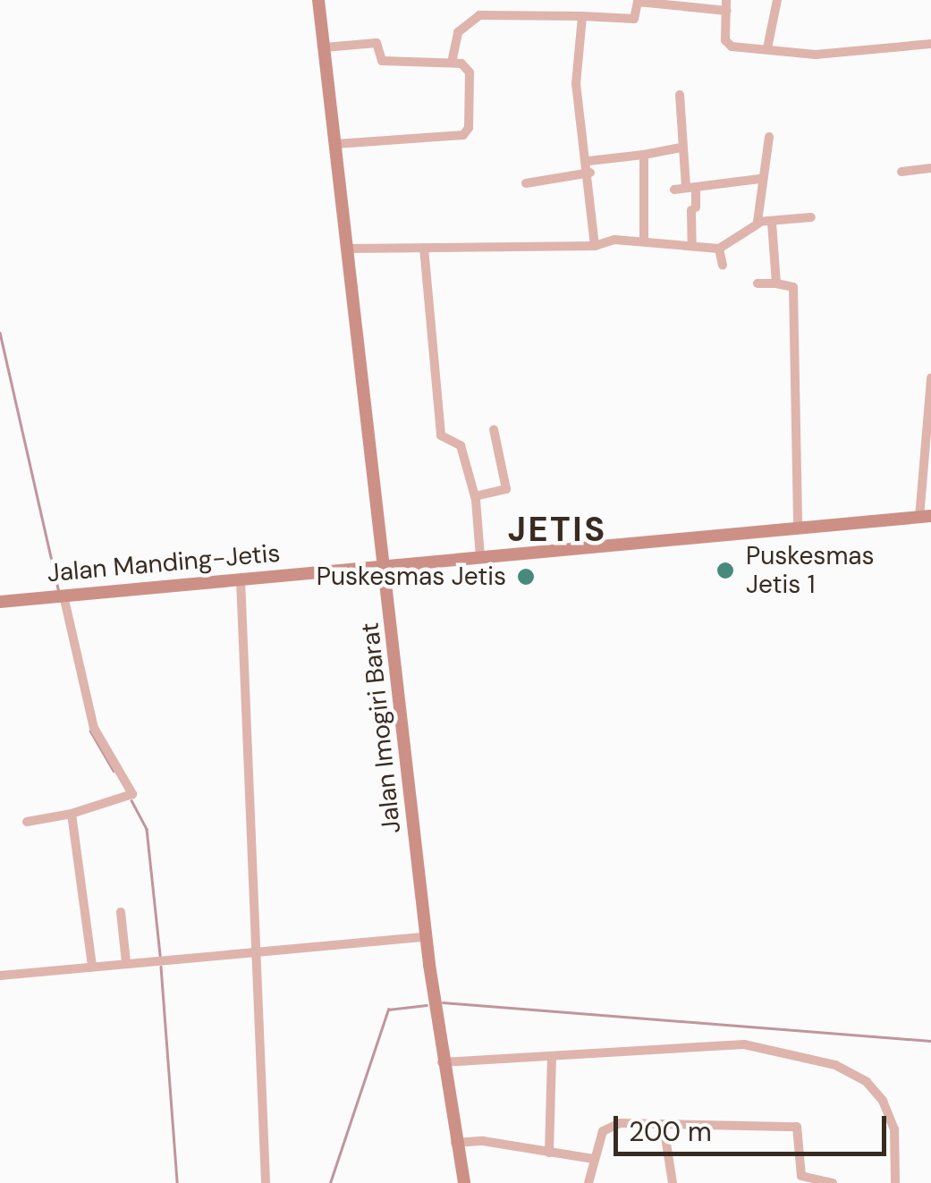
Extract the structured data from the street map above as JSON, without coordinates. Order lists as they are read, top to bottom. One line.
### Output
{"streets":{"main road":["Jalan Manding-Jetis","Jalan Imogiri Barat"]},"crossings":[["Jalan Manding-Jetis","Jalan Imogiri Barat"]],"districts":["JETIS"],"places":["Puskesmas Jetis 1","Puskesmas Jetis"],"scale_bar":"200 m"}
